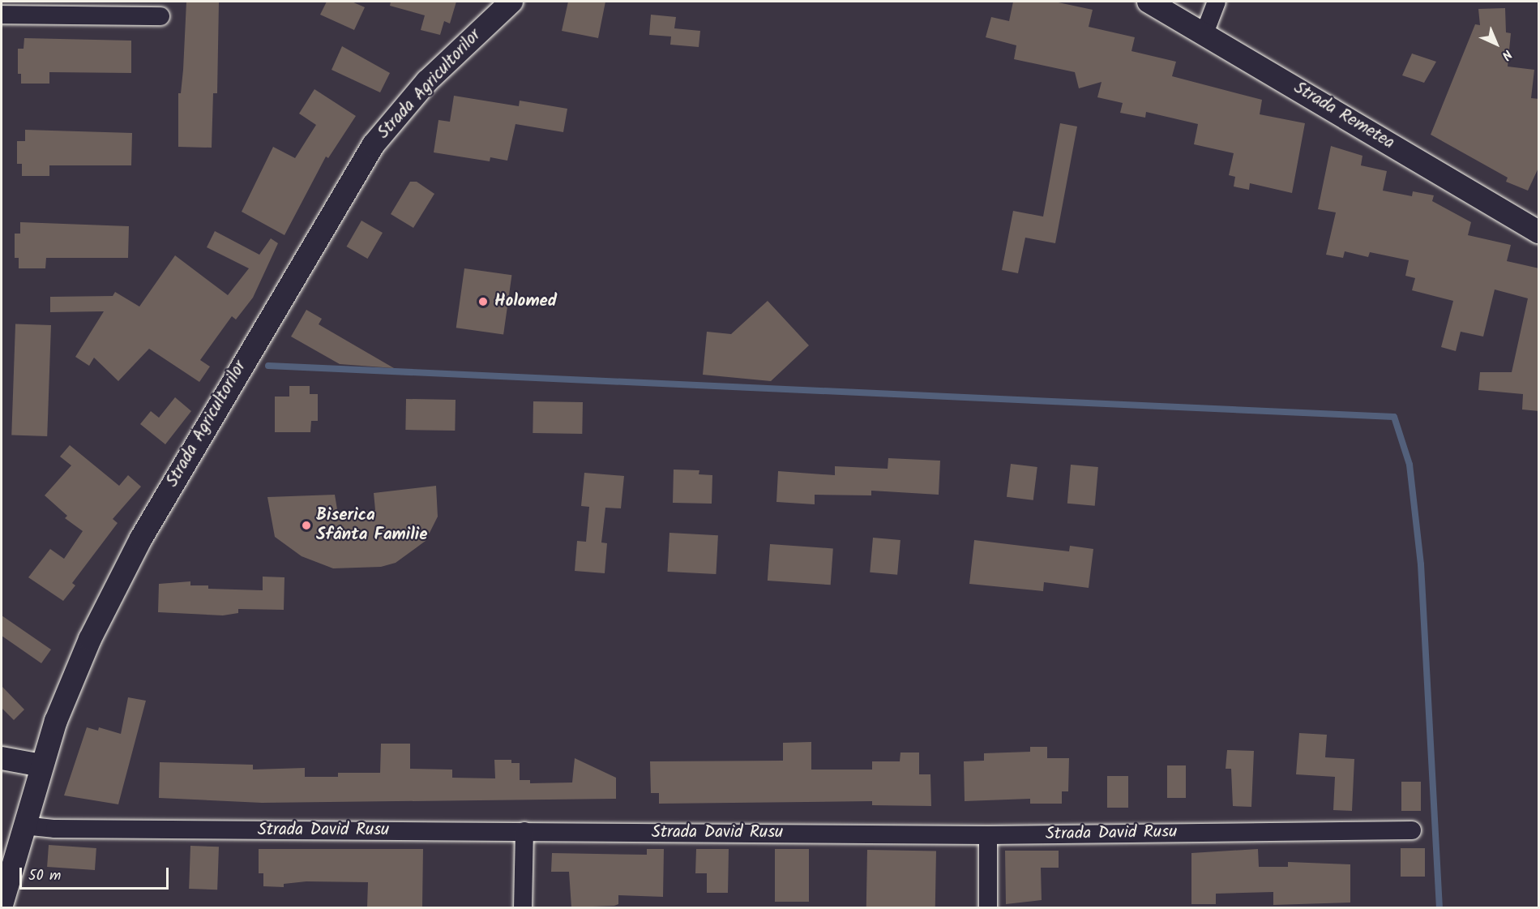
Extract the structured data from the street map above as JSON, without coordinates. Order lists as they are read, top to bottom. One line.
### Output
{"streets":{"street":["Strada Agricultorilor","Strada Remetea","Strada David Rusu"]},"crossings":[["Strada Agricultorilor","Strada David Rusu"]],"places":["Holomed","Biserica Sfânta Familie"],"scale_bar":"50 m","north":"bottom right"}
